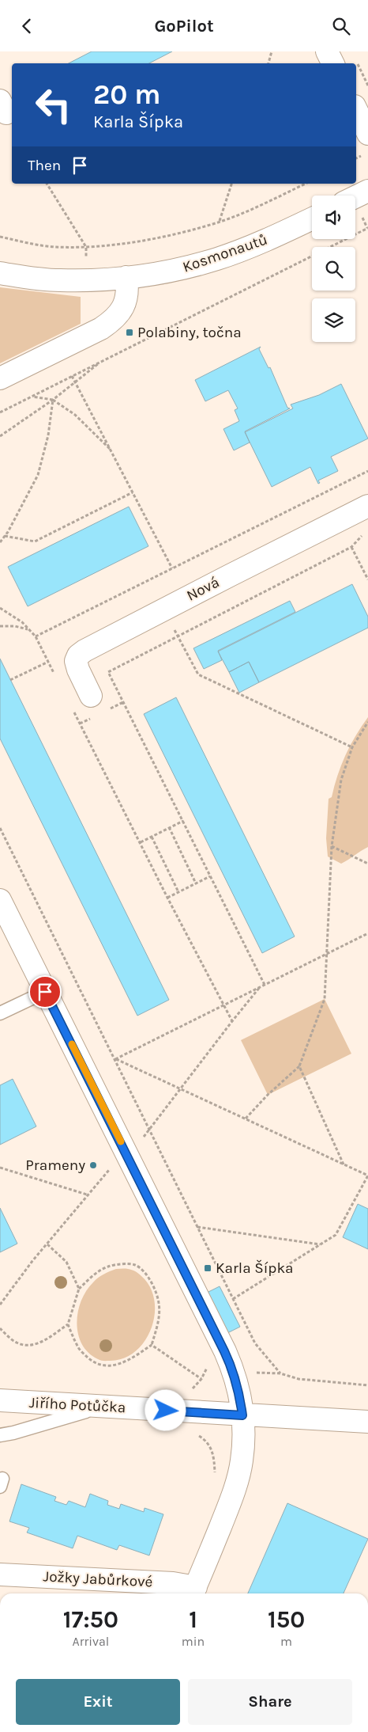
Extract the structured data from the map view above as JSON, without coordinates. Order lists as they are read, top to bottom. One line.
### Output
{"streets":{"street":["Kosmonautů","Nová","Jiřího Potůčka","Jožky Jabůrkové"]},"crossings":[["Jiřího Potůčka","Jožky Jabůrkové"]],"places":{"transit":["Polabiny, točna","Karla Šípka"],"other":["Prameny"]},"page":{"header":"GoPilot","turn":["20 m","Karla Šípka"],"then":"Then","eta":["17:50","Arrival","1","min","150","m"],"buttons":["Exit","Share"]}}
